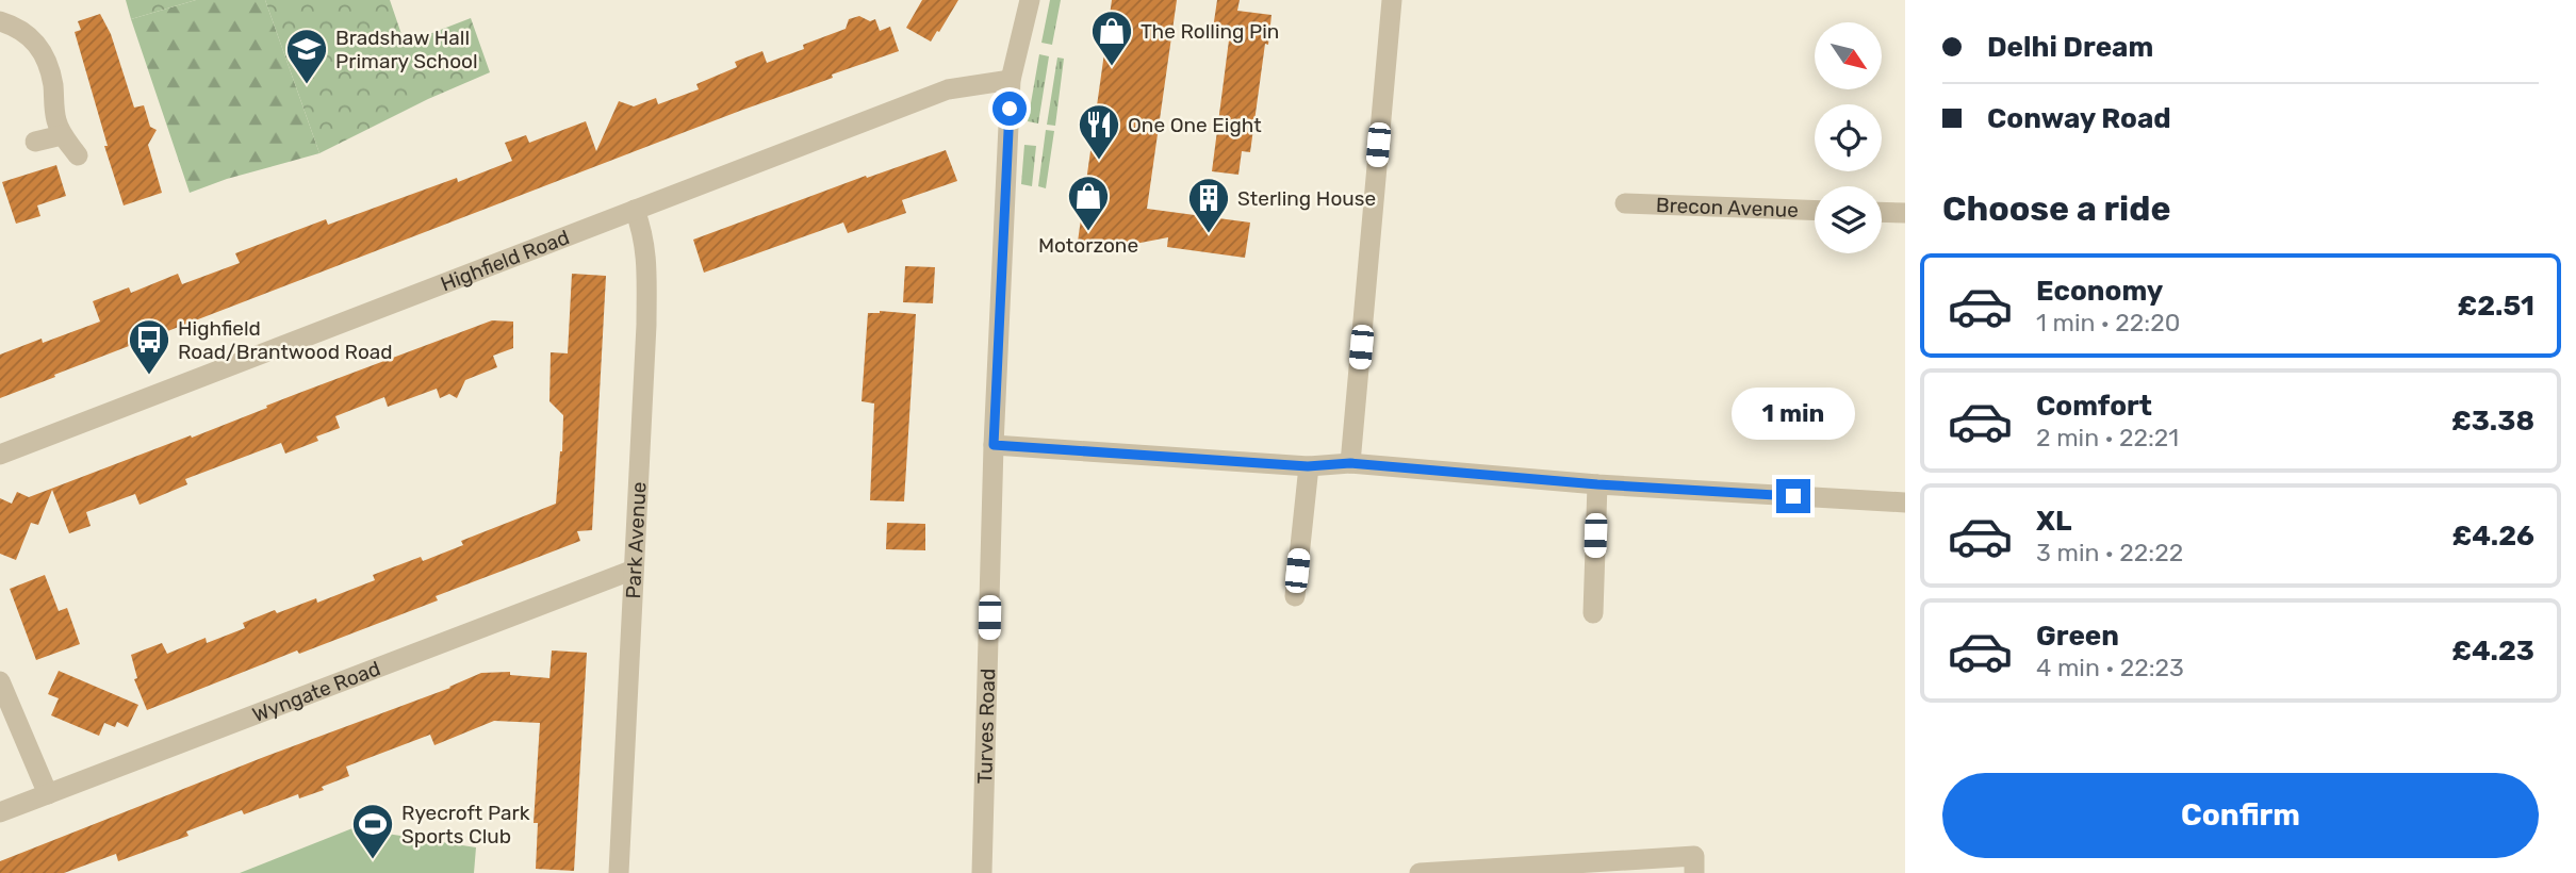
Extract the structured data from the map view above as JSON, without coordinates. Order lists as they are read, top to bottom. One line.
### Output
{"streets":{"street":["Brecon Avenue","Highfield Road","Park Avenue","Wyngate Road","Turves Road"]},"crossings":[["Highfield Road","Park Avenue"],["Highfield Road","Turves Road"],["Park Avenue","Wyngate Road"]],"places":{"shop":["The Rolling Pin","Motorzone"],"school or university":["Bradshaw Hall Primary School"],"restaurant":["One One Eight"],"building":["Sterling House"],"bus stop":["Highfield Road/Brantwood Road"],"sports":["Ryecroft Park Sports Club"]},"north":"bottom right","page":{"banner":["Delhi Dream","Conway Road"],"heading":"Choose a ride","list":[{"name":"Economy","note":"1 min · 22:20","value":"£2.51"},{"name":"Comfort","note":"2 min · 22:21","value":"£3.38"},{"name":"XL","note":"3 min · 22:22","value":"£4.26"},{"name":"Green","note":"4 min · 22:23","value":"£4.23"}],"bubble":"1 min","buttons":"Confirm"}}
